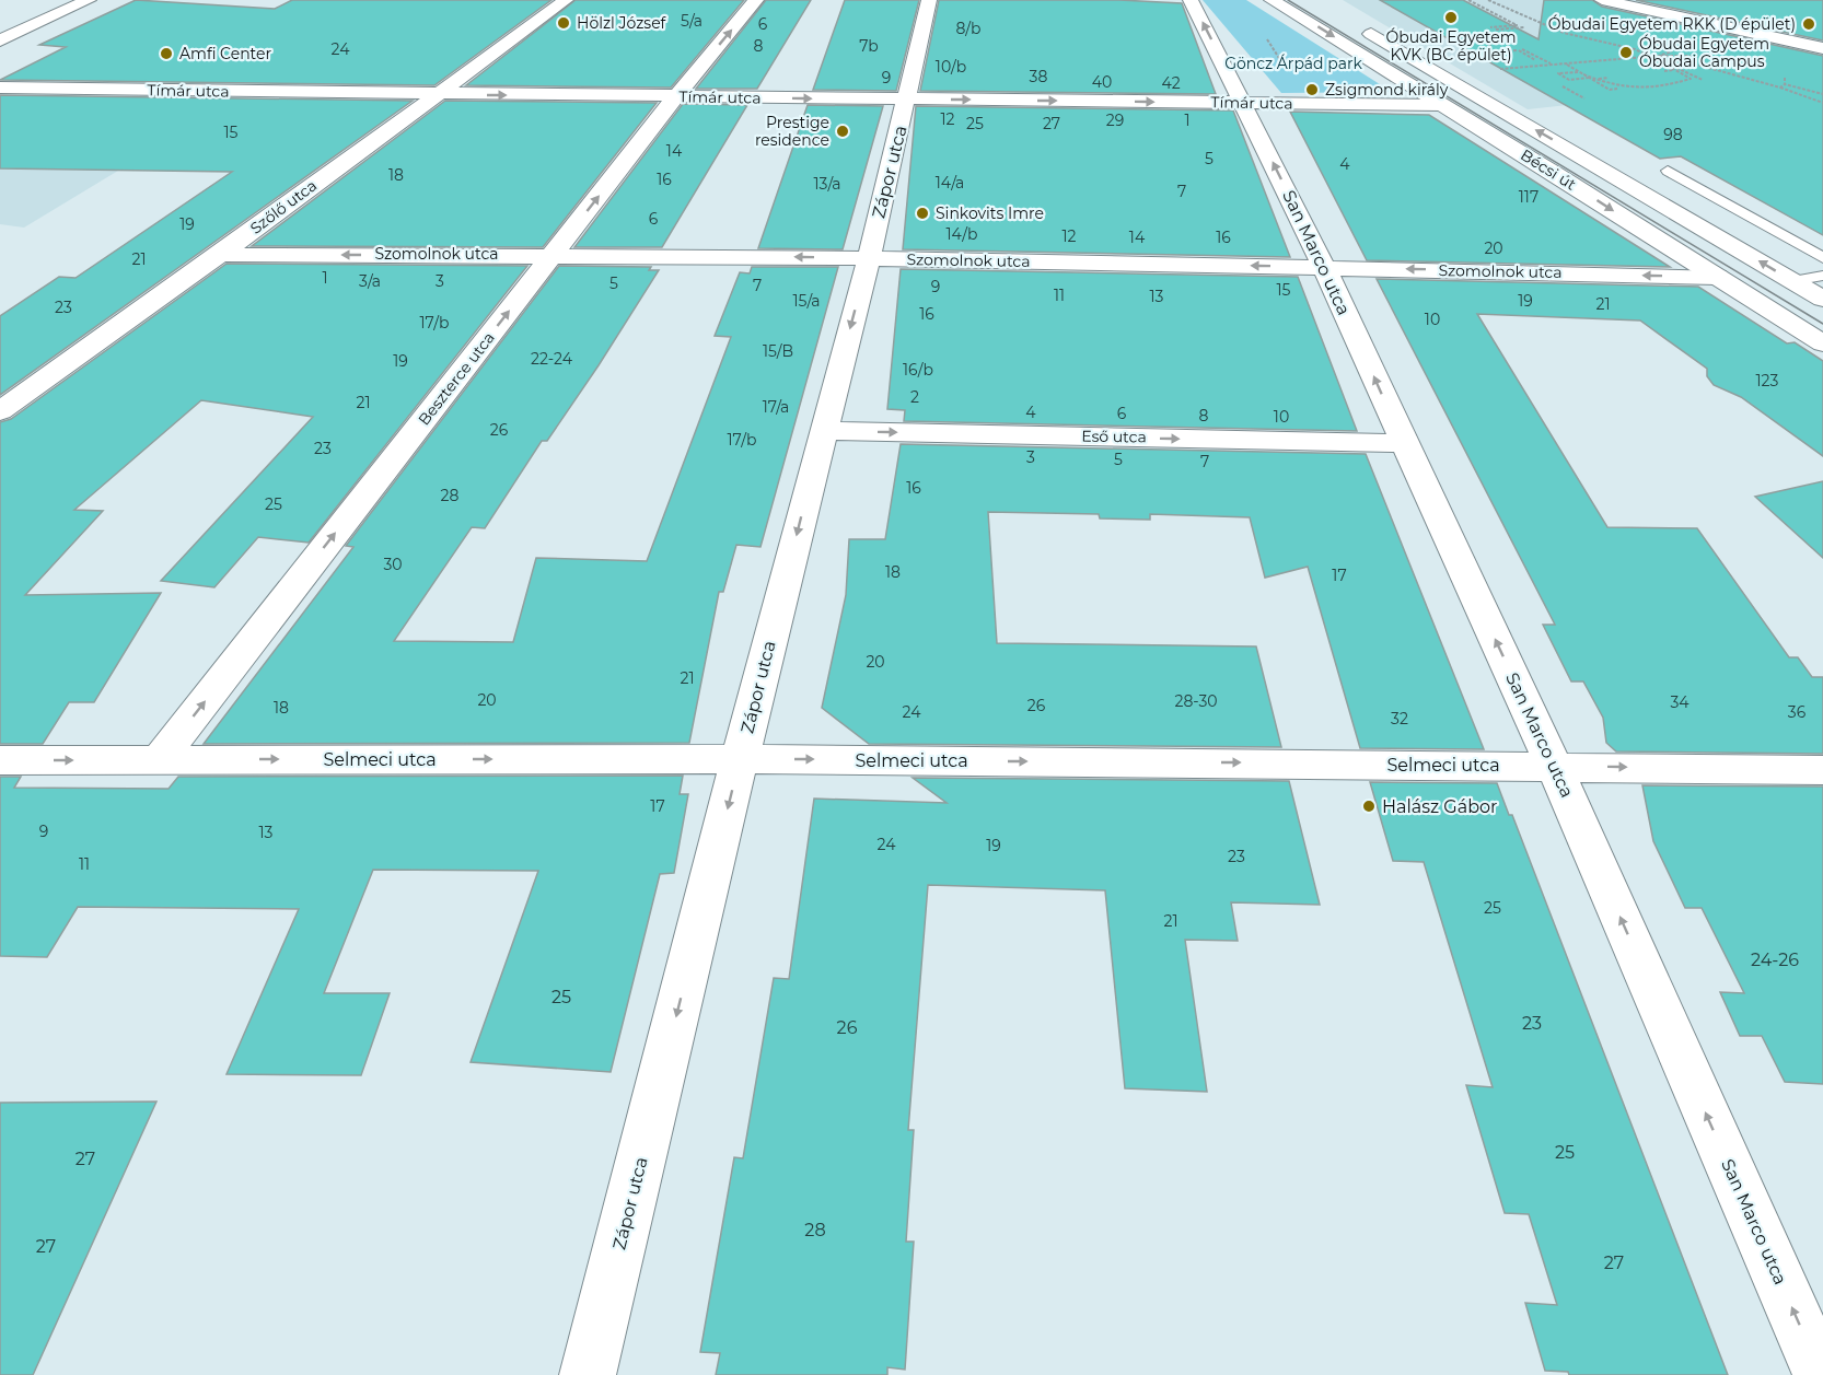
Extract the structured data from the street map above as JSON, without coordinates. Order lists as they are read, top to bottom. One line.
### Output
{"streets":{"street":["Tímár utca","Bécsi út","Zápor utca","Szőlő utca","San Marco utca","Szomolnok utca","Beszterce utca","Eső utca","Selmeci utca"]},"crossings":[["Tímár utca","Bécsi út"],["Tímár utca","Zápor utca"],["Tímár utca","Szőlő utca"],["Tímár utca","San Marco utca"],["Tímár utca","Beszterce utca"],["Bécsi út","Szomolnok utca"],["Zápor utca","Szomolnok utca"],["Zápor utca","Eső utca"],["Zápor utca","Selmeci utca"],["Szőlő utca","Szomolnok utca"],["San Marco utca","Szomolnok utca"],["San Marco utca","Eső utca"],["San Marco utca","Selmeci utca"],["Szomolnok utca","Beszterce utca"],["Beszterce utca","Selmeci utca"]],"one_way":["Tímár utca","Zápor utca","San Marco utca","Szomolnok utca","Beszterce utca","Eső utca","Selmeci utca"],"parks":["Göncz Árpád park"],"places":["Óbudai Egyetem KVK (BC épület)","Hölzl József","Óbudai Egyetem RKK (D épület)","Óbudai Egyetem Óbudai Campus","Amfi Center","Zsigmond király","Prestige residence","Sinkovits Imre","Halász Gábor"],"house_numbers":["5/a","6","8/b","8","7b","24","10/b","38","9","40","42","12","29","1","25","27","15","98","14","5","4","18","16","14/a","13/a","7","117","6","19","14/b","12","14","16","20","21","1","3/a","3","5","7","9","15","11","13","15/a","19","21","23","16","10","17/b","15/B","22-24","19","16/b","123","2","21","17/a","4","6","8","10","26","17/b","23","3","5","7","16","28","25","30","18","17","20","21","20","28-30","34","26","18","24","36","32","17","9","13","24","19","23","11","25","21","24-26","25","23","26","25","27","28","27","27"]}
